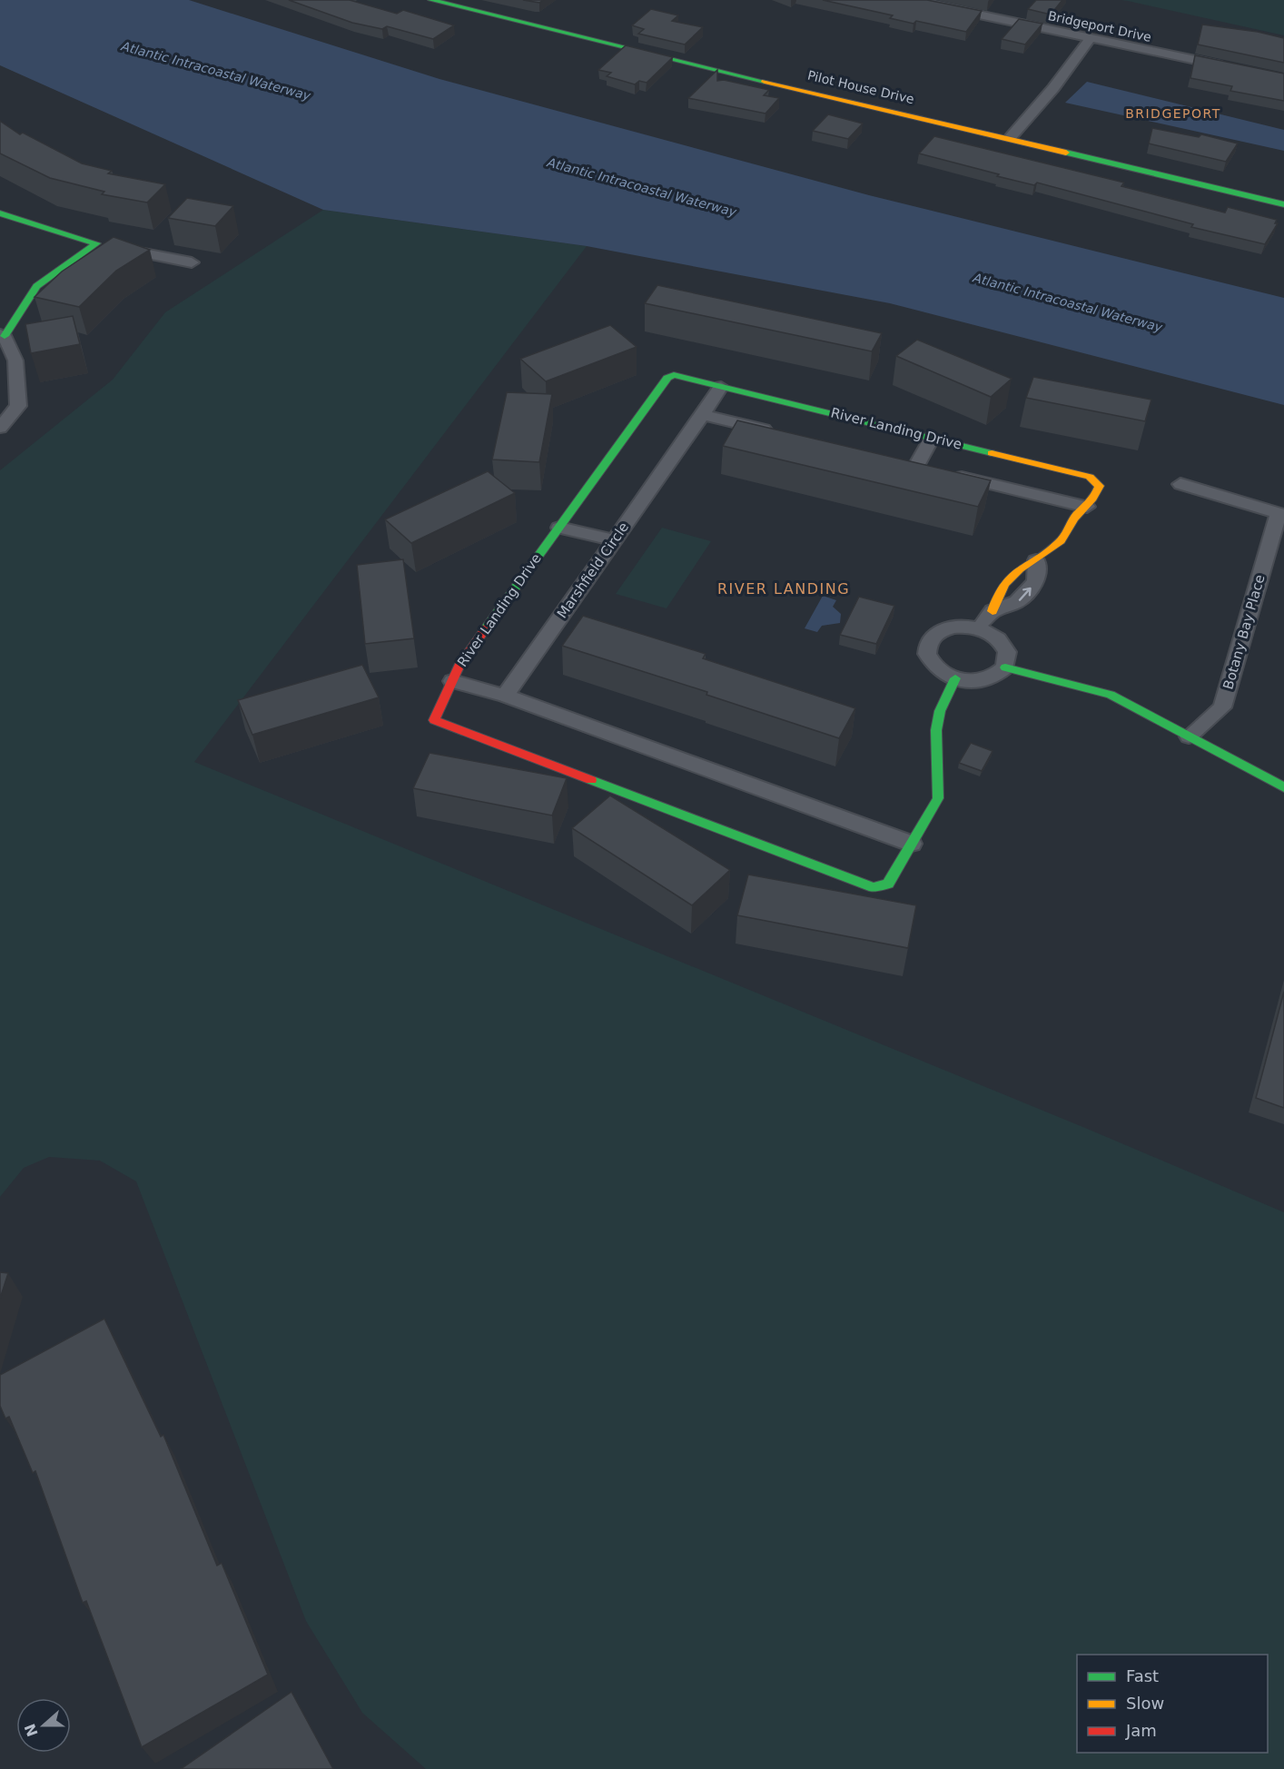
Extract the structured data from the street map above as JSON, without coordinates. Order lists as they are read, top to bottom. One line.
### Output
{"streets":{"street":["Bridgeport Drive","Pilot House Drive","River Landing Drive","Marshfield Circle","Botany Bay Place"]},"crossings":[["River Landing Drive","Marshfield Circle"]],"districts":["BRIDGEPORT","RIVER LANDING"],"water":["Atlantic Intracoastal Waterway"],"legend":["Fast","Slow","Jam"],"north":"left"}
